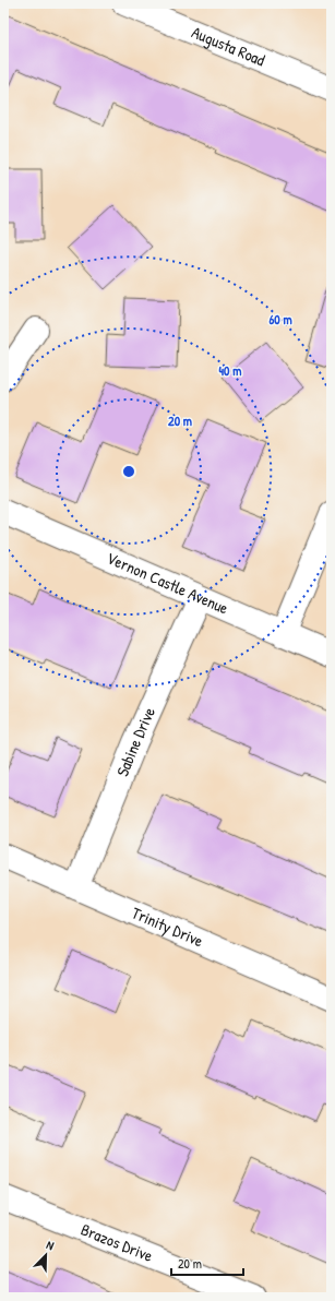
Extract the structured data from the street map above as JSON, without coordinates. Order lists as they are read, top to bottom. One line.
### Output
{"streets":{"street":["Augusta Road","Vernon Castle Avenue","Sabine Drive","Trinity Drive","Brazos Drive"]},"crossings":[["Vernon Castle Avenue","Sabine Drive"],["Sabine Drive","Trinity Drive"]],"scale_bar":"20 m","north":"top right","rings":["60 m","40 m","20 m"]}
